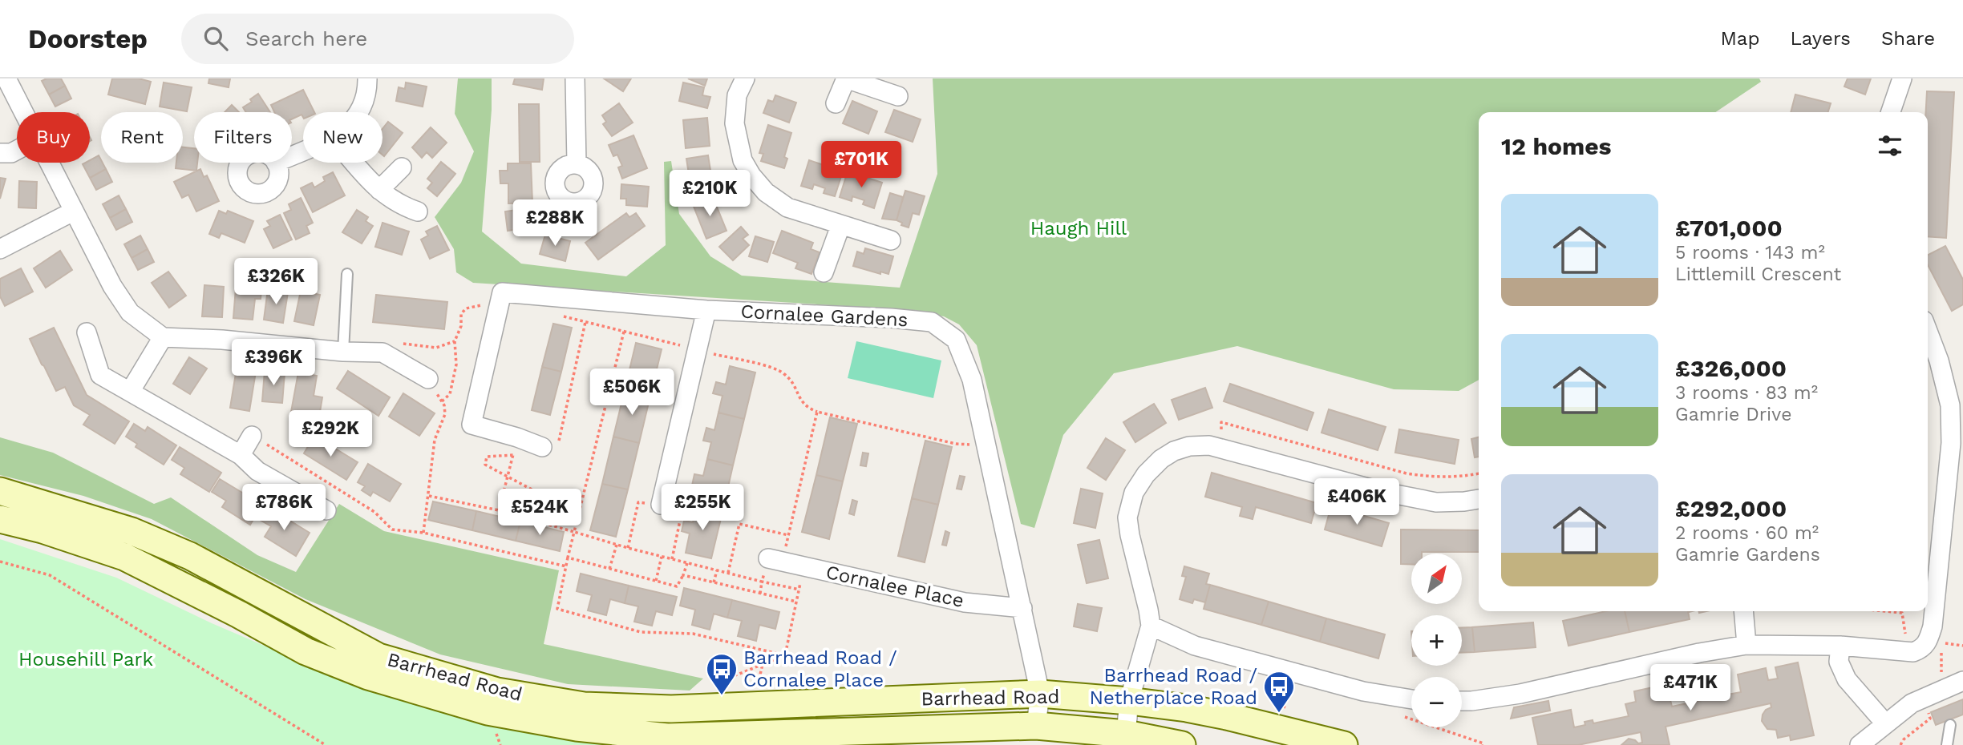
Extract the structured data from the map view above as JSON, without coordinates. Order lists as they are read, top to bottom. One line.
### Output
{"streets":{"main road":["Barrhead Road"],"street":["Cornalee Gardens","Cornalee Place"]},"crossings":[["Cornalee Gardens","Cornalee Place"],["Cornalee Gardens","Barrhead Road"]],"parks":["Haugh Hill","Househill Park"],"places":{"bus stop":["Barrhead Road / Cornalee Place","Barrhead Road / Netherplace Road"]},"north":"top right","page":{"header":"Doorstep","search":"Search here","nav":["Map","Layers","Share"],"chip":["Buy","Rent","Filters","New"],"heading":"12 homes","price":["£701K","£210K","£288K","£326K","£396K","£506K","£292K","£406K","£786K","£255K","£524K","£471K"],"list":[{"name":"£701,000","note":"5 rooms · 143 m² · Littlemill Crescent"},{"name":"£326,000","note":"3 rooms · 83 m² · Gamrie Drive"},{"name":"£292,000","note":"2 rooms · 60 m² · Gamrie Gardens"}],"map_buttons":["+","−"]}}
